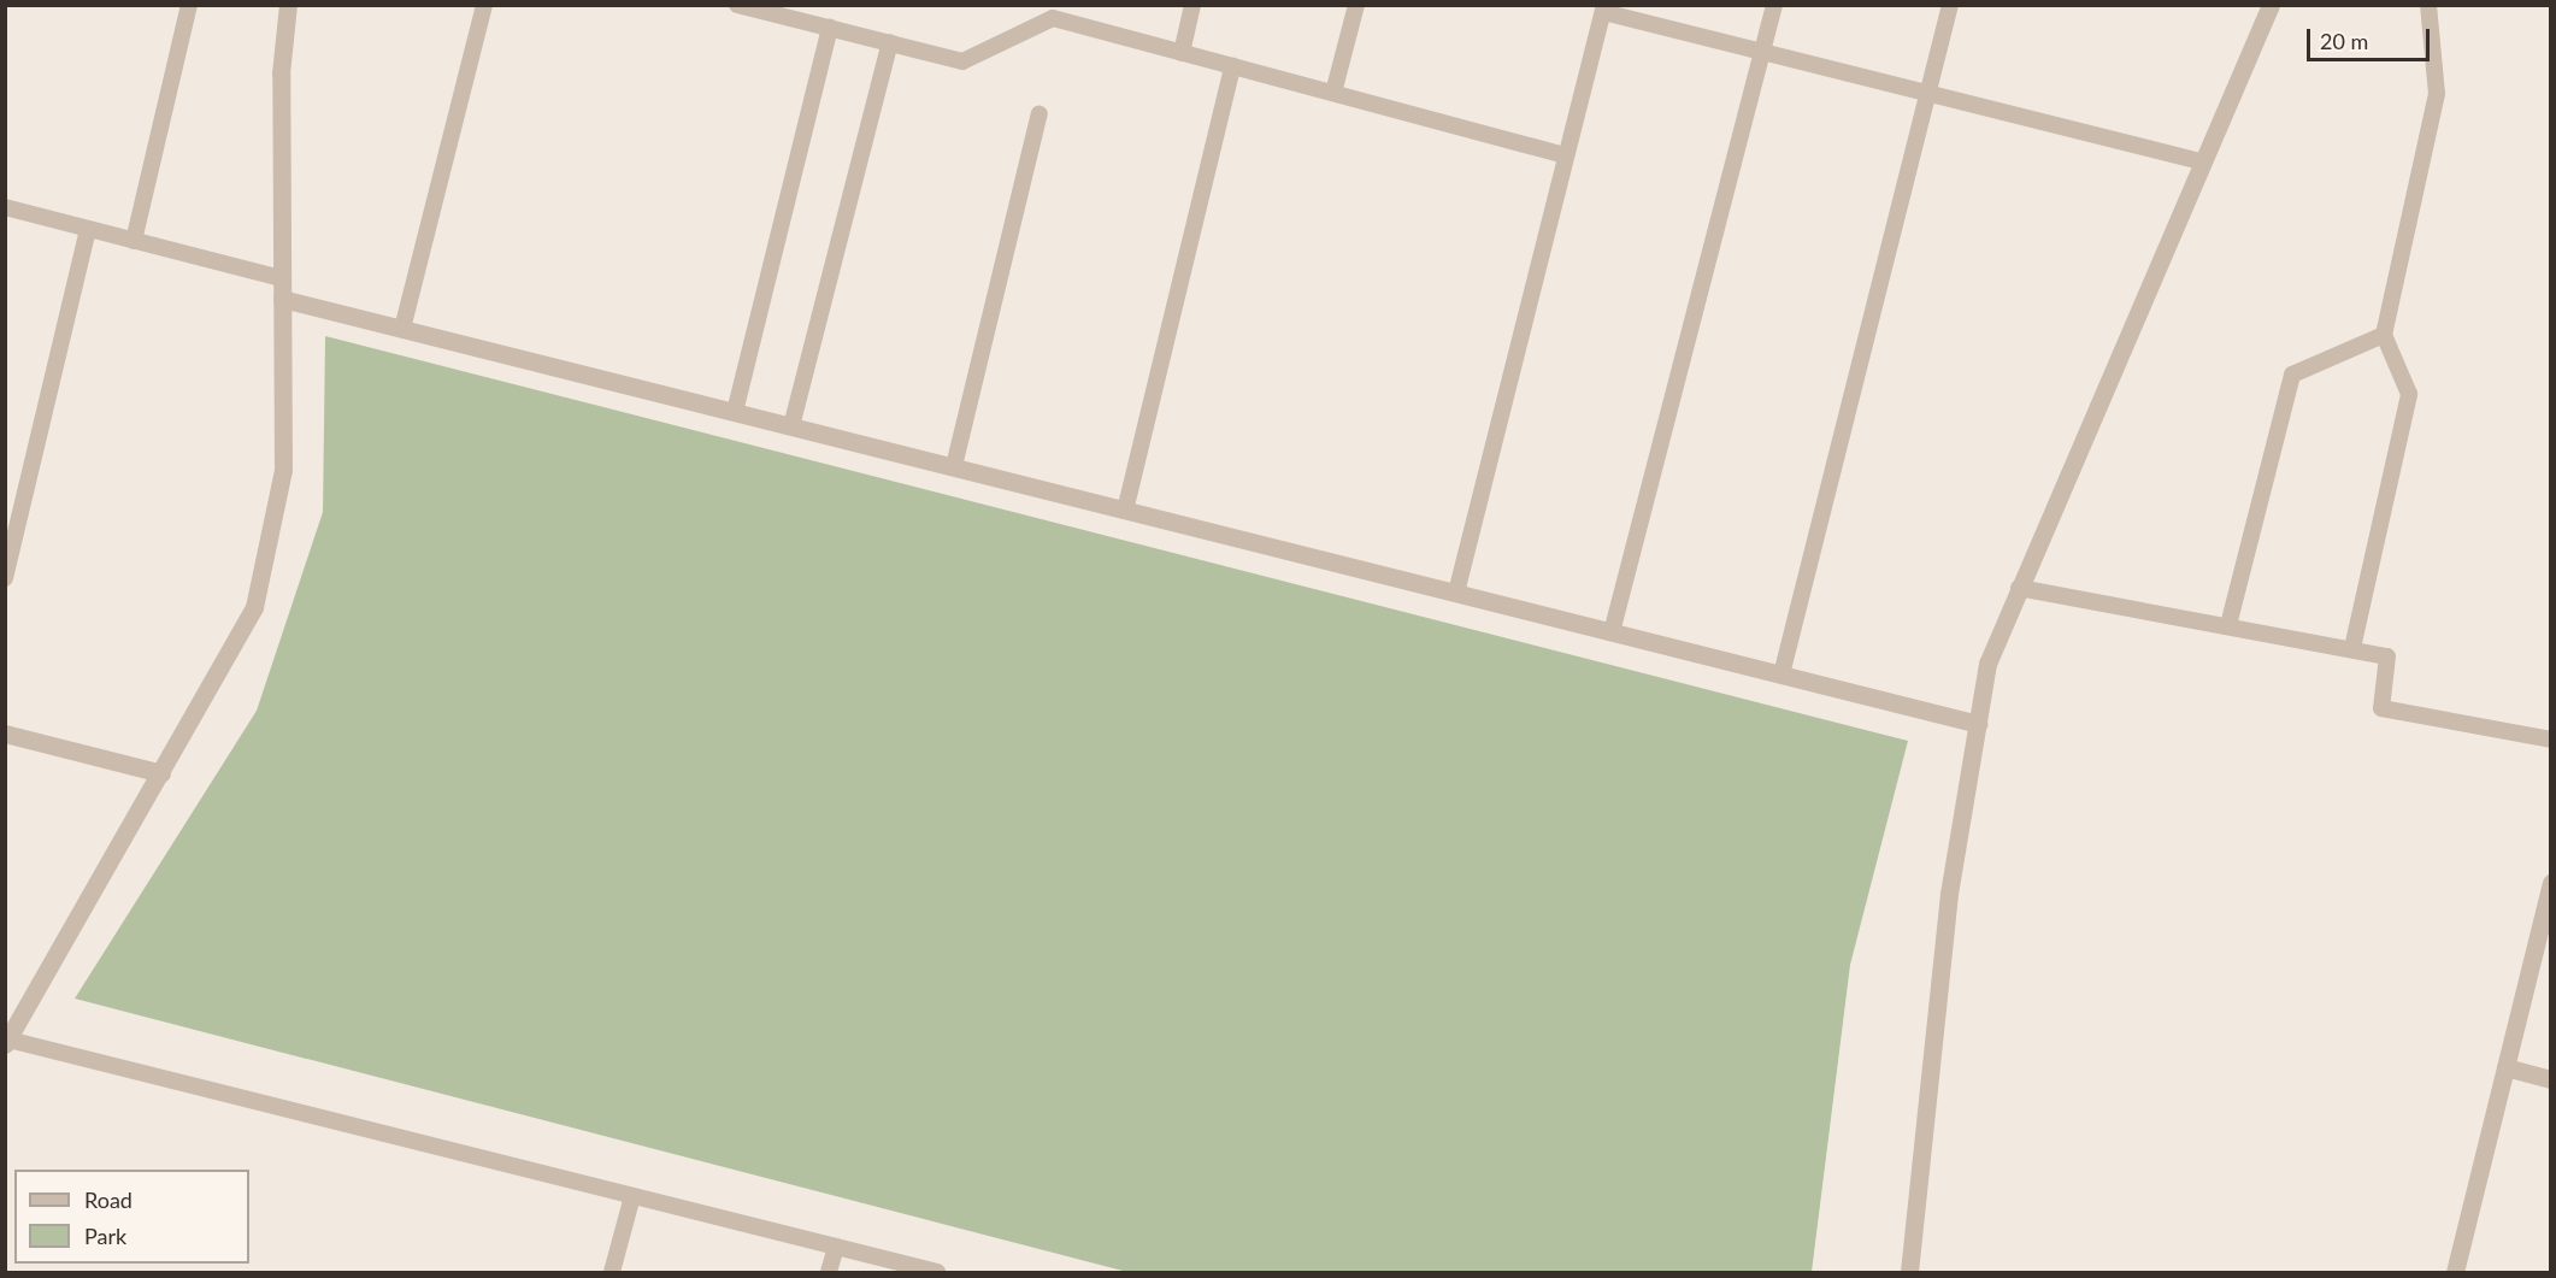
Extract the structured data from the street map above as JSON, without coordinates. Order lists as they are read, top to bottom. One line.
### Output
{"legend":["Road","Park"],"scale_bar":"20 m"}
